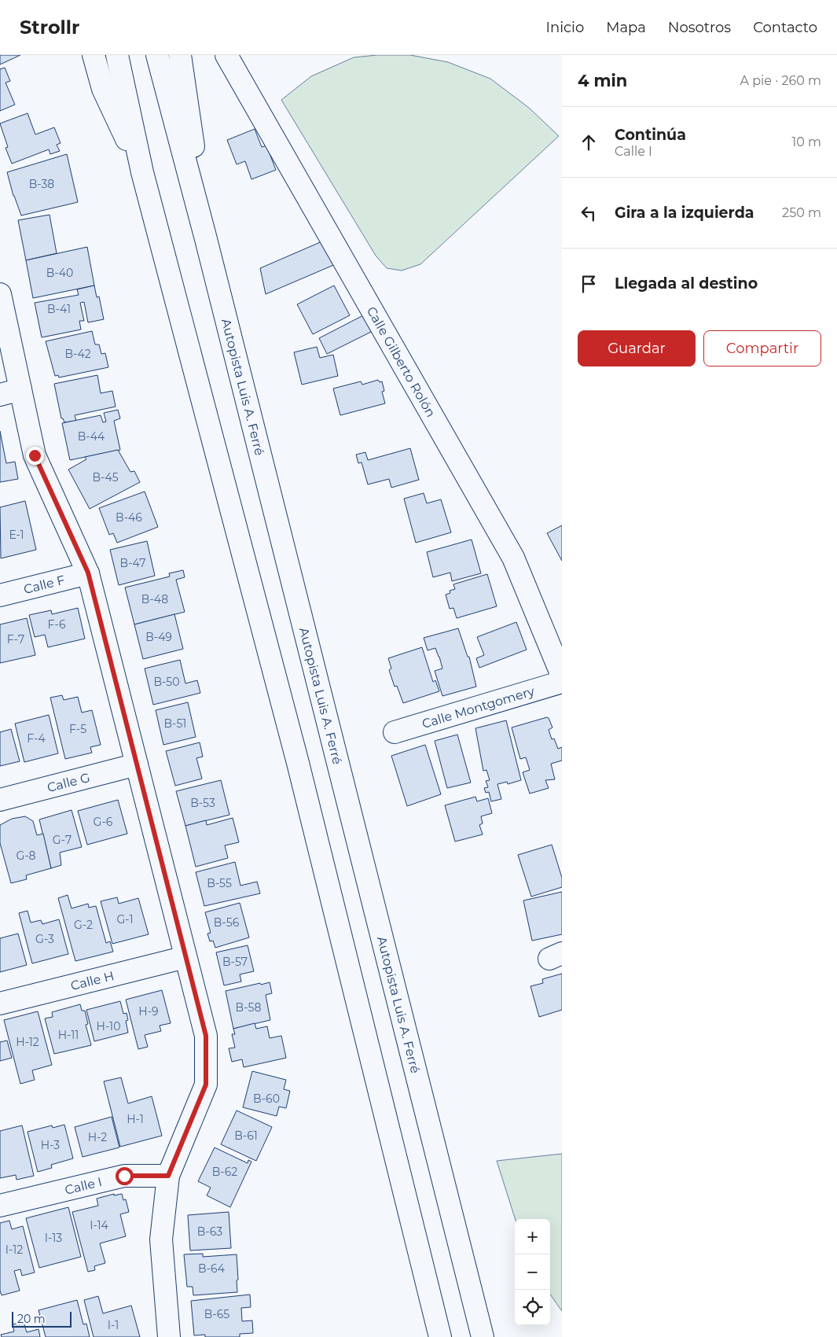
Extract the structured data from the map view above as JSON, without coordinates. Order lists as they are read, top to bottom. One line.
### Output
{"streets":{"main road":["Calle Gilberto Rolón","Autopista Luis A. Ferré","Calle F","Calle Montgomery","Calle G","Calle H","Calle I"]},"house_numbers":["B-38","B-40","B-41","B-42","B-44","B-45","B-46","E-1","B-47","B-48","F-6","B-49","F-7","B-50","B-51","F-5","F-4","B-53","G-6","G-7","G-8","B-55","G-1","B-56","G-2","G-3","B-57","B-58","H-9","H-10","H-11","H-12","B-60","H-1","B-61","H-2","H-3","B-62","I-14","B-63","I-13","I-12","B-64","B-65","I-1"],"scale_bar":"20 m","page":{"header":"Strollr","nav":["Inicio","Mapa","Nosotros","Contacto"],"heading":["4 min","A pie · 260 m"],"list":[["Continúa","Calle I","10 m"],["Gira a la izquierda","250 m"],"Llegada al destino"],"buttons":["Guardar","Compartir"],"map_buttons":["+","−"],"scale":"20 m"}}
